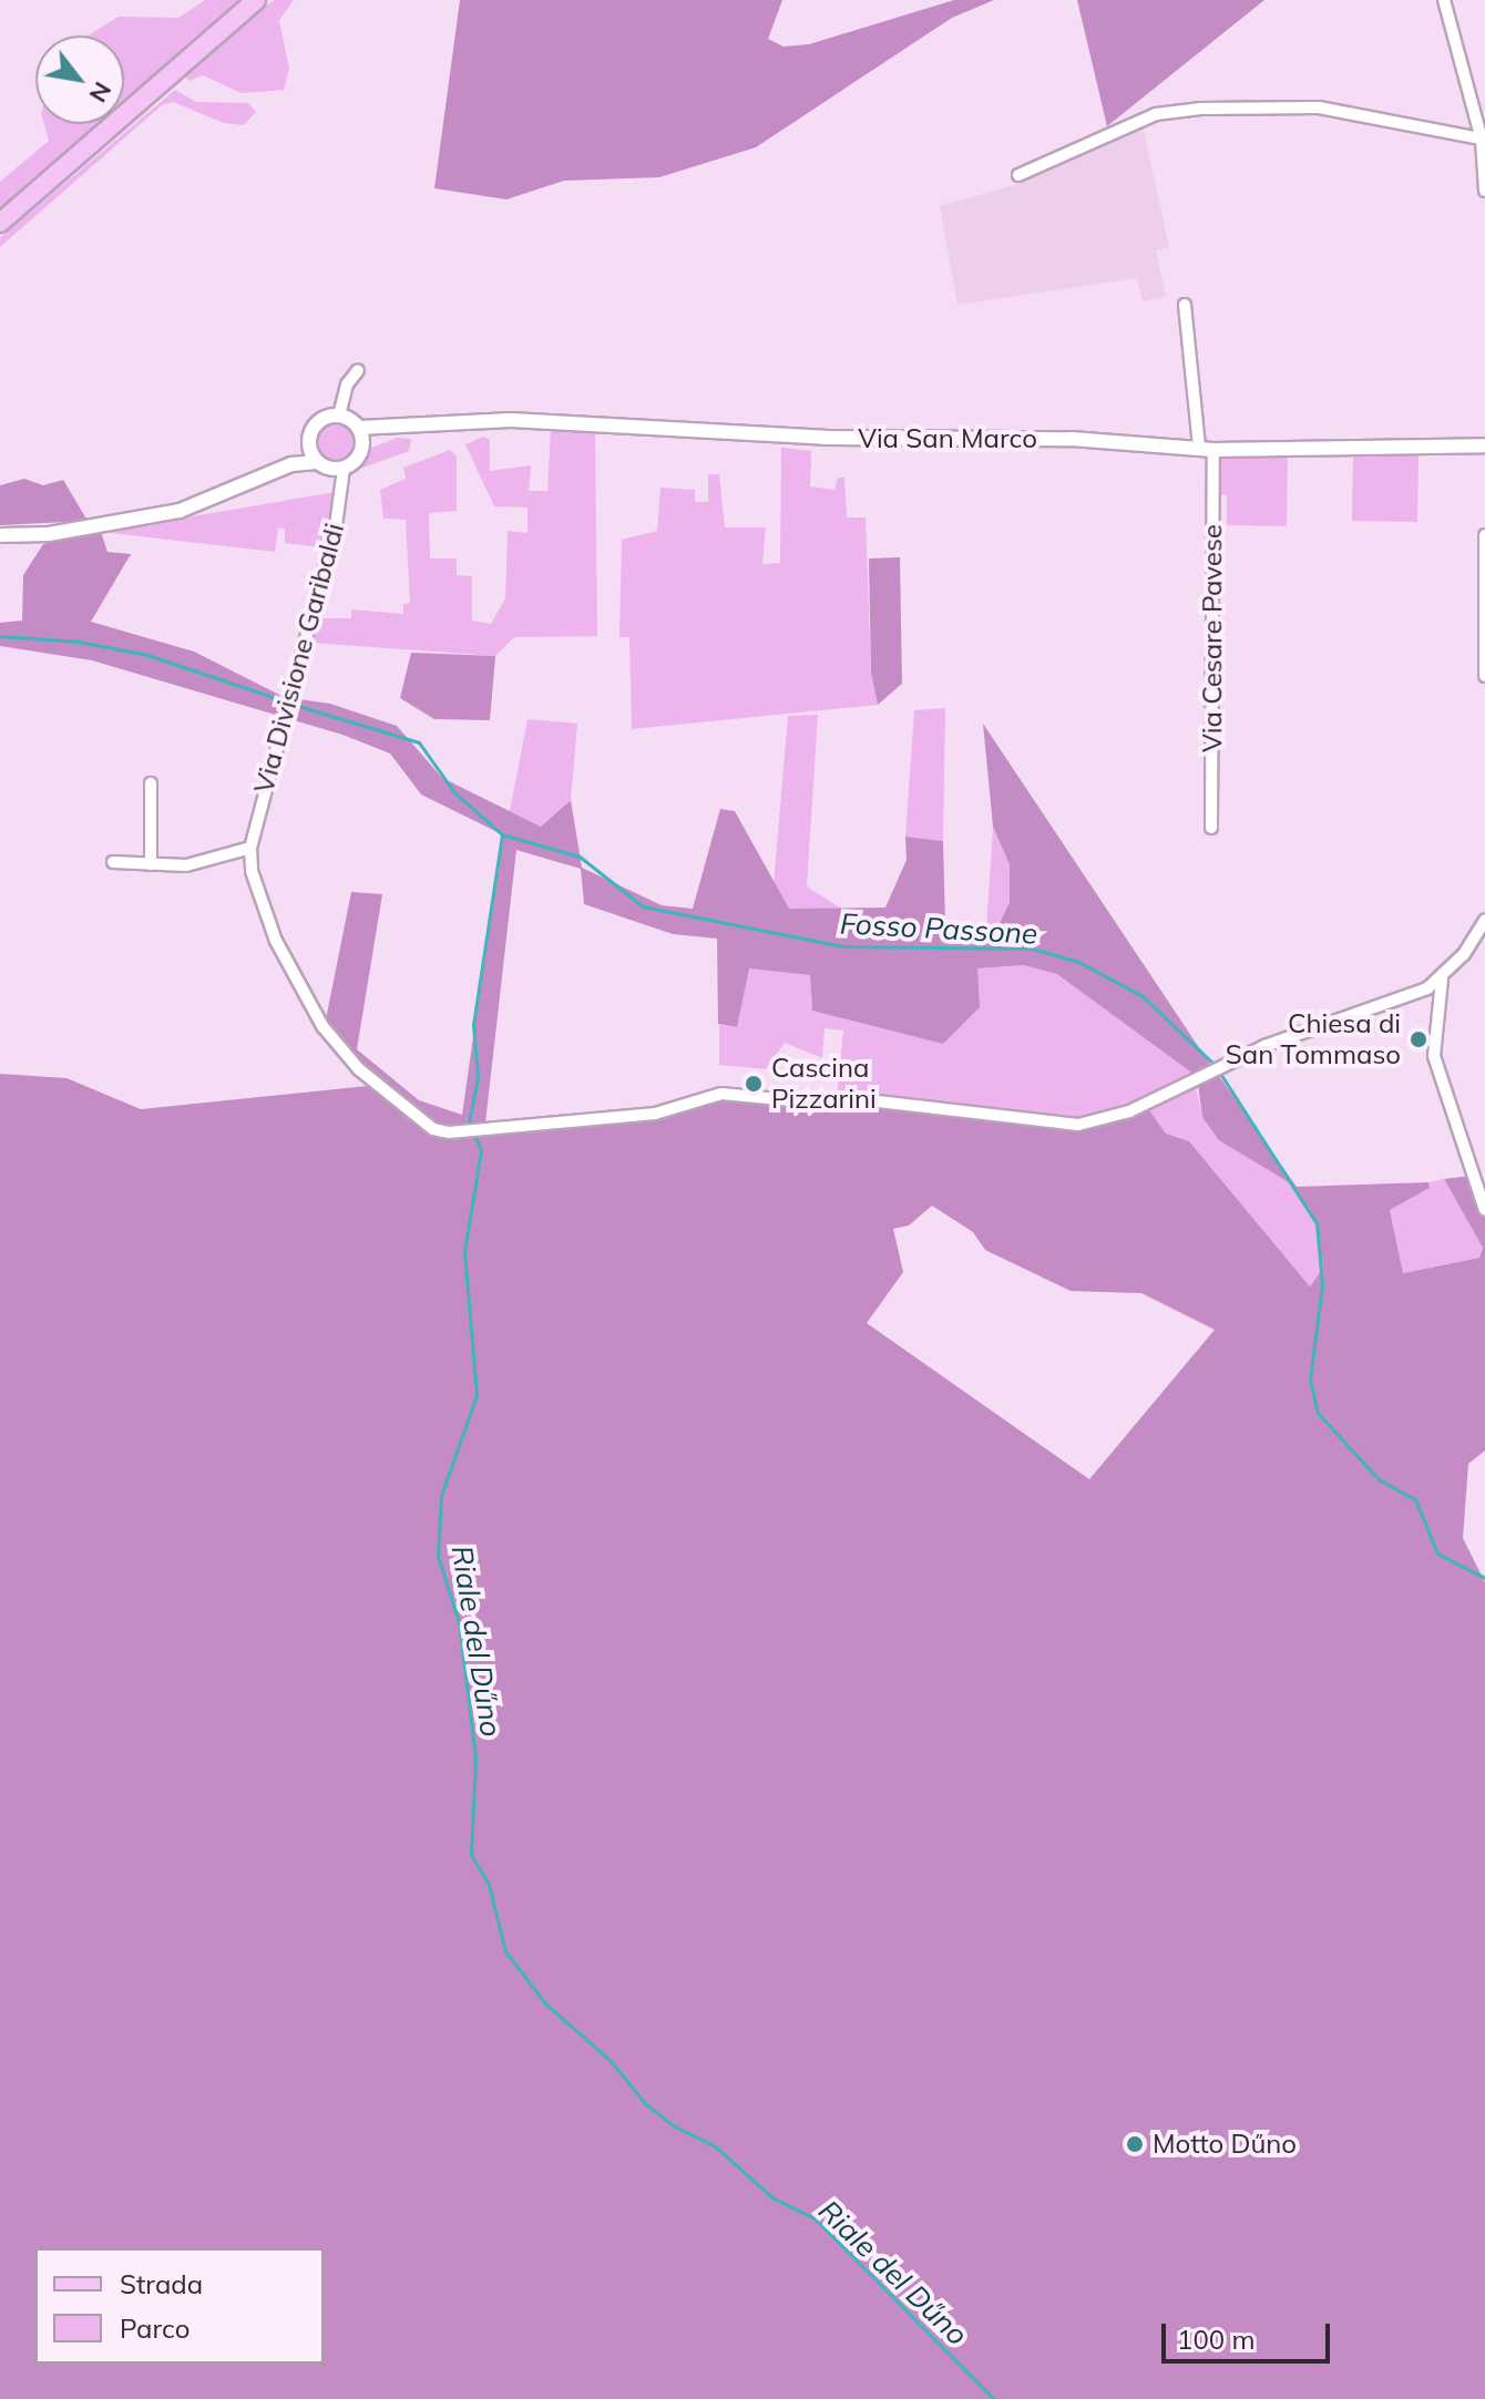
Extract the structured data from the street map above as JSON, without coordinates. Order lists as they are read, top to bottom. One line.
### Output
{"streets":{"street":["Via San Marco","Via Cesare Pavese","Via Divisione Garibaldi"]},"crossings":[["Via San Marco","Via Cesare Pavese"],["Via San Marco","Via Divisione Garibaldi"]],"water":["Fosso Passone","Riale del Dűno"],"places":["Chiesa di San Tommaso","Cascina Pizzarini","Motto Dűno"],"legend":["Strada","Parco"],"scale_bar":"100 m","north":"bottom right"}
